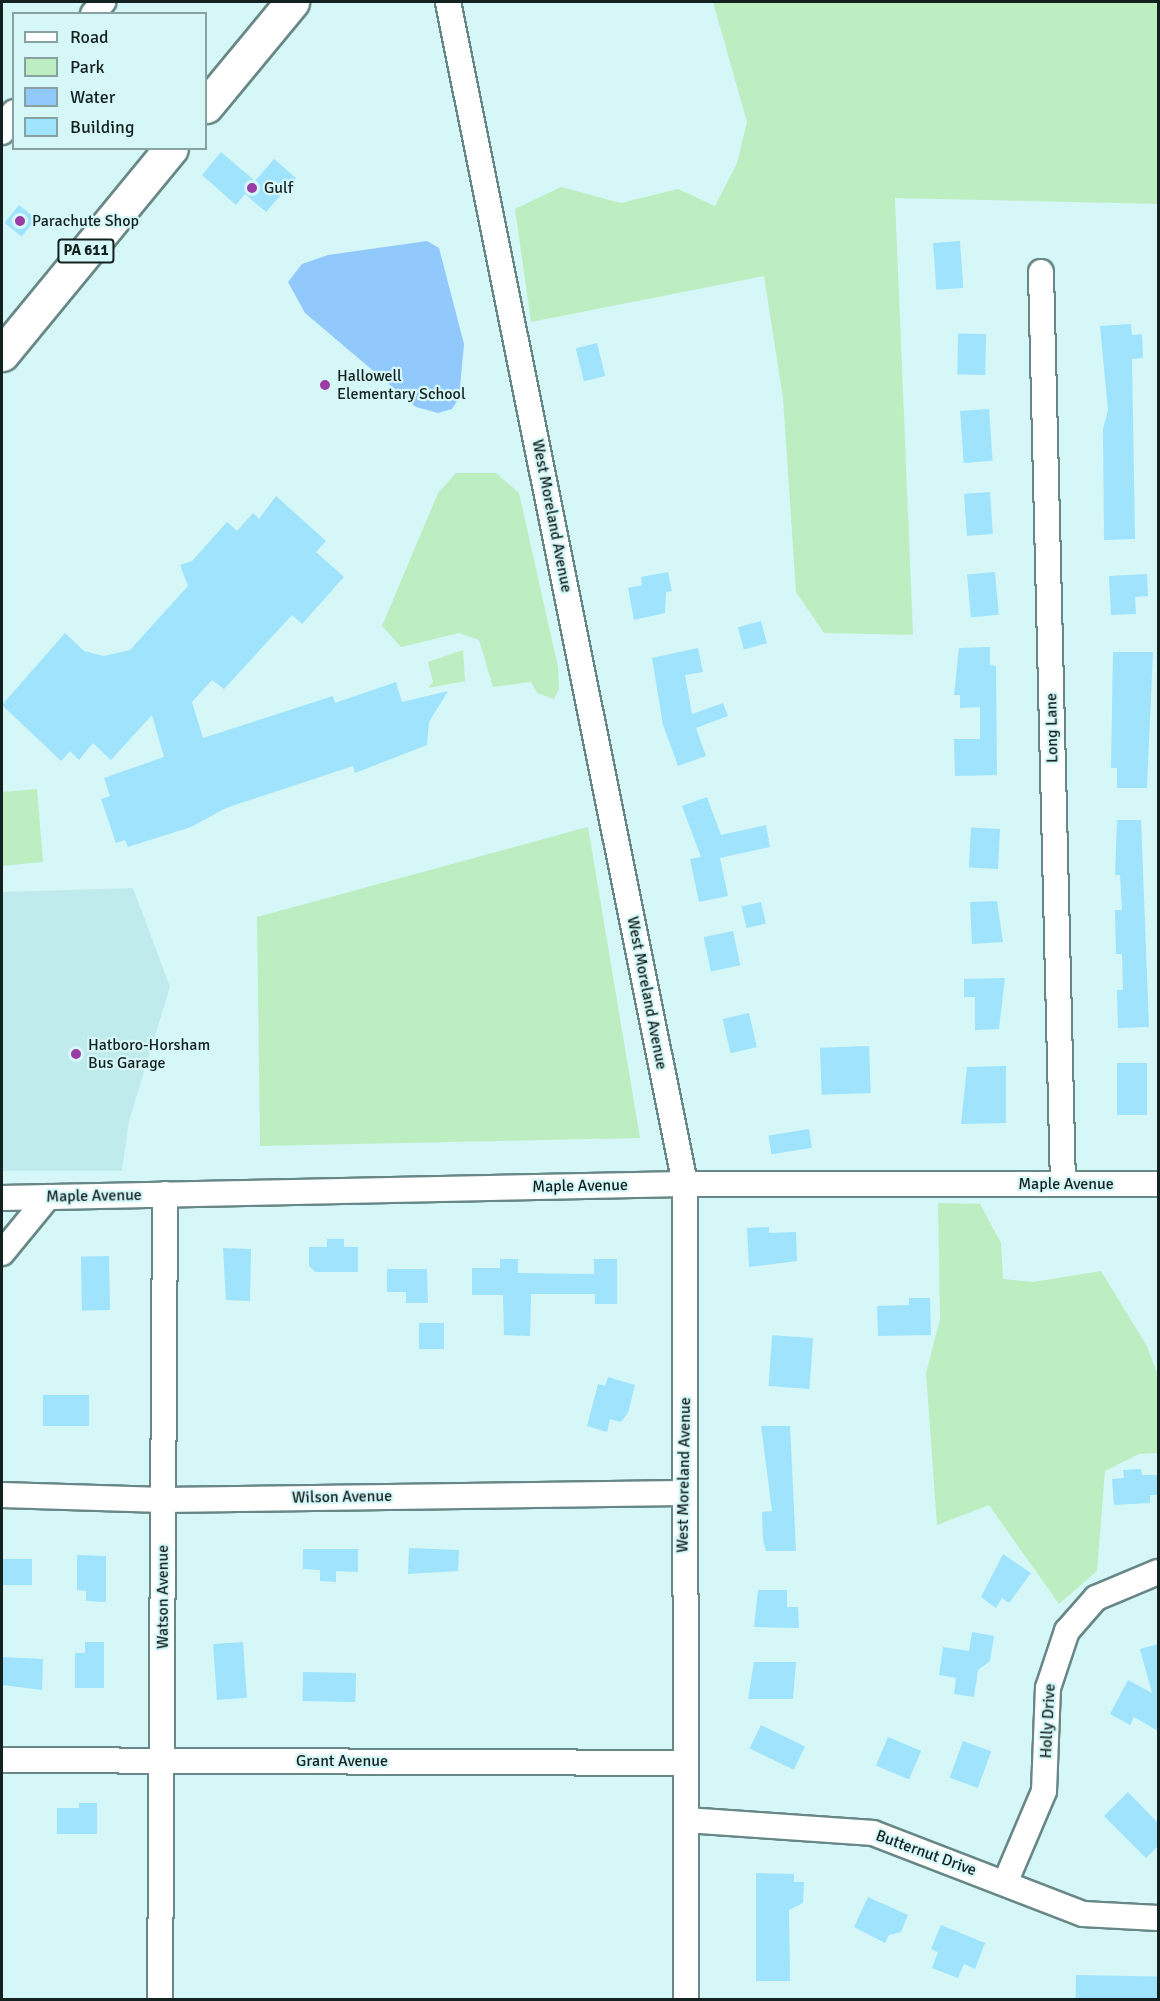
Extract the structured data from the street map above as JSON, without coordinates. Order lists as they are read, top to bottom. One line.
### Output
{"streets":{"highway":["PA 611"],"street":["West Moreland Avenue","Long Lane","Maple Avenue","Wilson Avenue","Watson Avenue","Holly Drive","Grant Avenue","Butternut Drive"]},"crossings":[["West Moreland Avenue","Maple Avenue"],["West Moreland Avenue","Wilson Avenue"],["West Moreland Avenue","Grant Avenue"],["West Moreland Avenue","Butternut Drive"],["Long Lane","Maple Avenue"],["Maple Avenue","Watson Avenue"],["Wilson Avenue","Watson Avenue"],["Watson Avenue","Grant Avenue"],["Holly Drive","Butternut Drive"]],"places":["Gulf","Parachute Shop","Hallowell Elementary School","Hatboro-Horsham Bus Garage"],"legend":["Road","Park","Water","Building"]}
